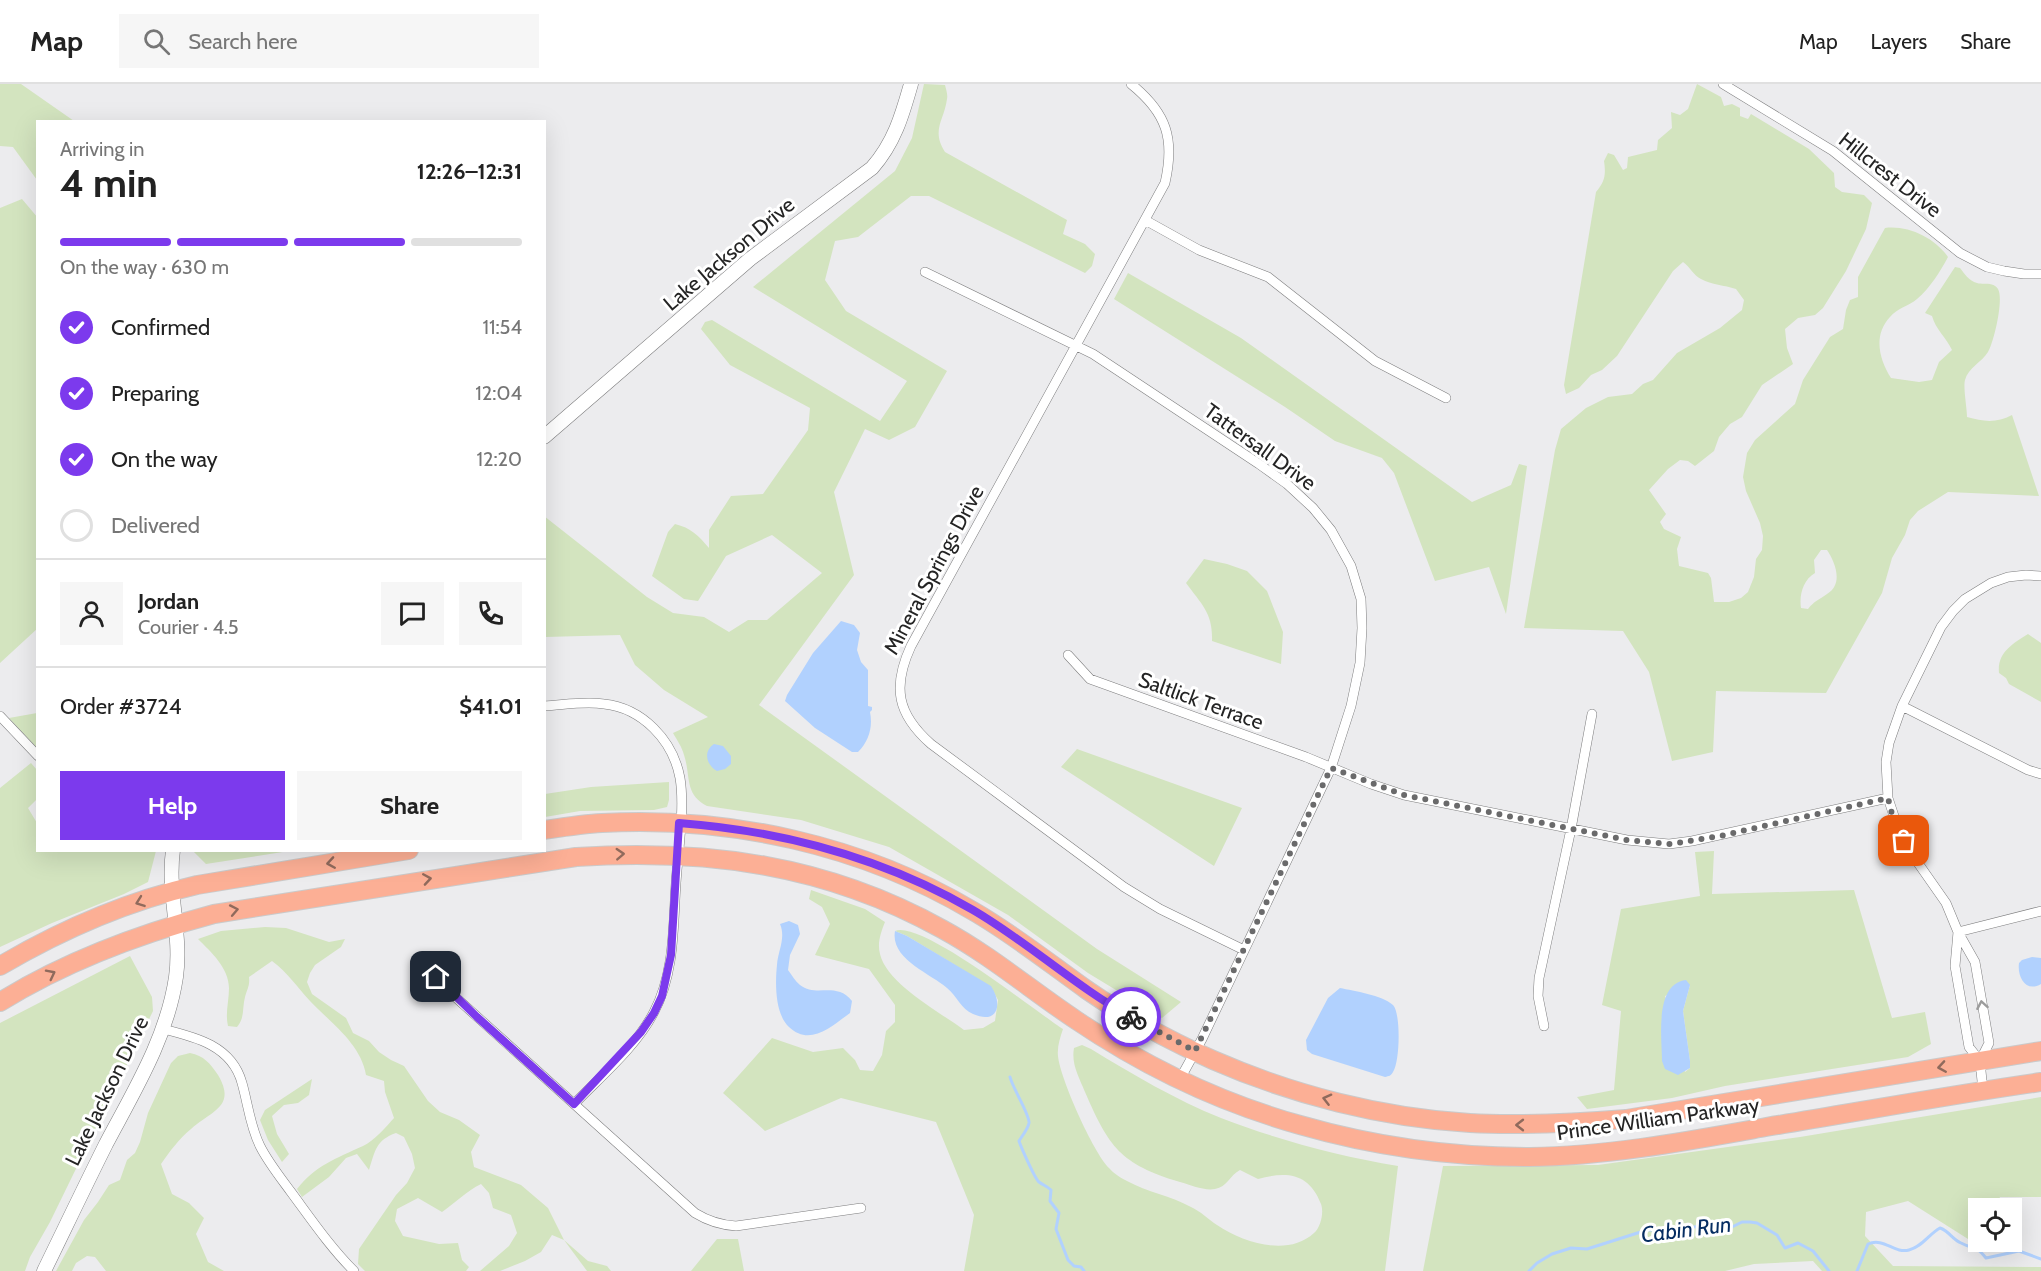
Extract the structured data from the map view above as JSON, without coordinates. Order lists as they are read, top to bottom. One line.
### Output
{"streets":{"highway":["Prince William Parkway"],"street":["Hillcrest Drive","Lake Jackson Drive","Tattersall Drive","Mineral Springs Drive","Saltlick Terrace"]},"crossings":[["Lake Jackson Drive","Prince William Parkway"],["Tattersall Drive","Mineral Springs Drive"],["Tattersall Drive","Saltlick Terrace"],["Tattersall Drive","Prince William Parkway"]],"water":["Cabin Run"],"page":{"header":"Map","search":"Search here","nav":["Map","Layers","Share"],"heading":["4 min","Arriving in","12:26–12:31"],"panel":["Jordan","Courier · 4.5","Order #3724","$41.01"],"bar":"On the way · 630 m","list":[["Confirmed","11:54"],["Preparing","12:04"],["On the way","12:20"],"Delivered"],"buttons":["Help","Share"]}}
